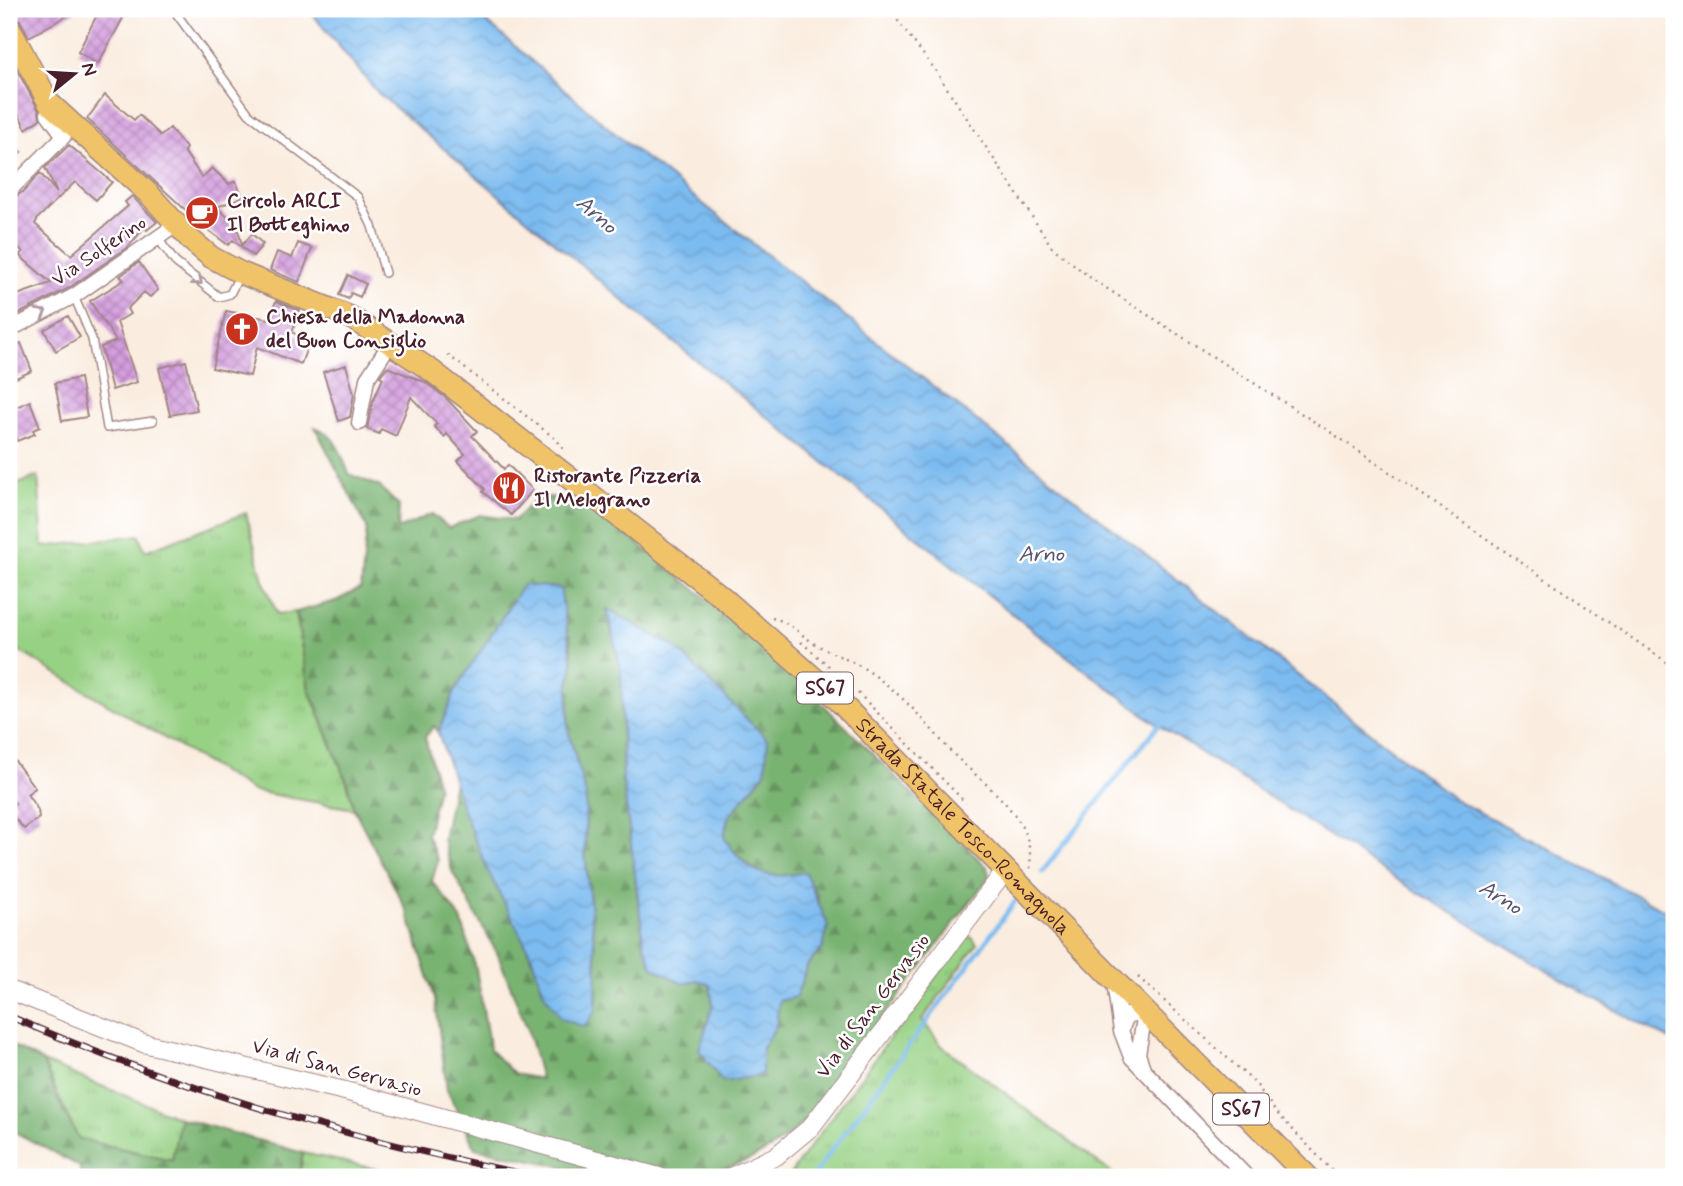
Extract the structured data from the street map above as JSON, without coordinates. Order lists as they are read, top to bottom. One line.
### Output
{"streets":{"main road":["SS67","Strada Statale Tosco-Romagnola"],"street":["Via Solferino","Via di San Gervasio"]},"crossings":[["Via Solferino","Strada Statale Tosco-Romagnola"],["Strada Statale Tosco-Romagnola","Via di San Gervasio"]],"one_way":["Via Solferino"],"water":["Arno"],"places":{"cafe":["Circolo ARCI Il Botteghino"],"church":["Chiesa della Madonna del Buon Consiglio"],"restaurant":["Ristorante Pizzeria Il Melograno"]},"north":"right"}
